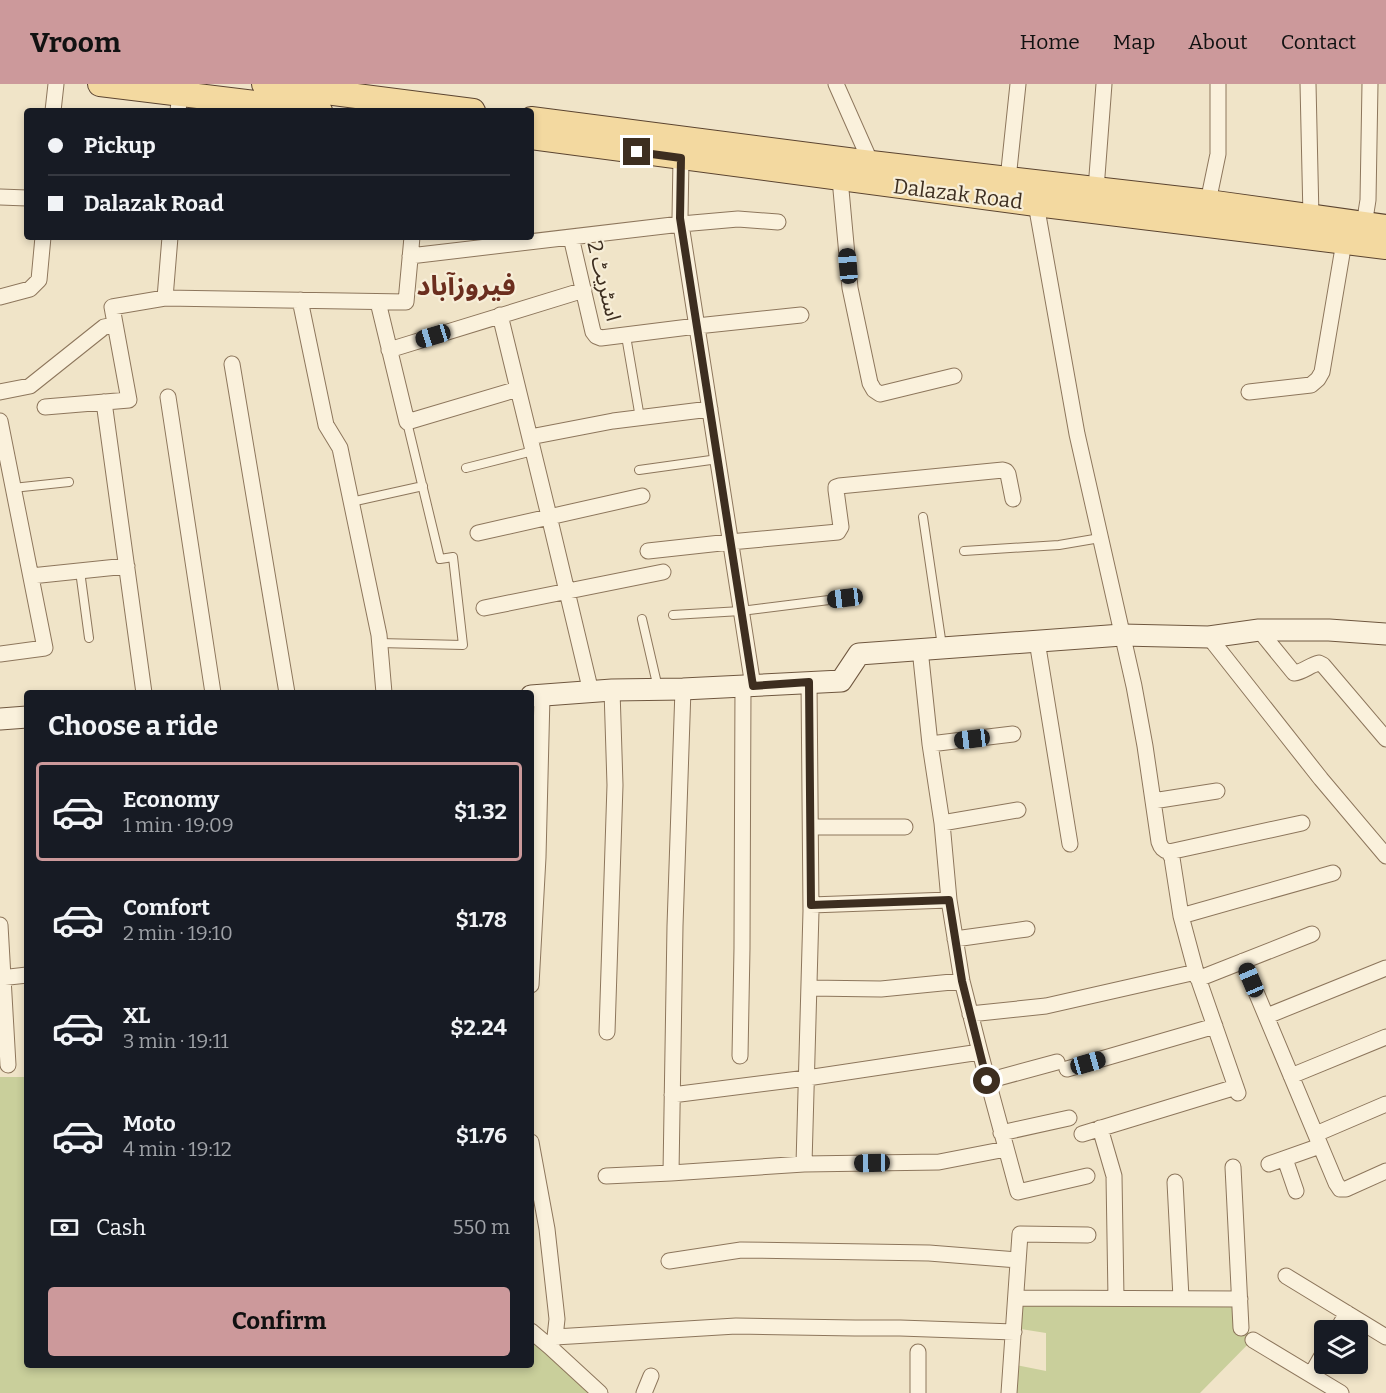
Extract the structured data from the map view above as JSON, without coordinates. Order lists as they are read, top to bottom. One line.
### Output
{"streets":{"main road":["Dalazak Road"],"street":["اسٹریٹ 2"]},"districts":["فیروزآباد"],"page":{"header":"Vroom","nav":["Home","Map","About","Contact"],"banner":["Pickup","Dalazak Road"],"heading":"Choose a ride","list":[{"name":"Economy","note":"1 min · 19:09","value":"$1.32"},{"name":"Comfort","note":"2 min · 19:10","value":"$1.78"},{"name":"XL","note":"3 min · 19:11","value":"$2.24"},{"name":"Moto","note":"4 min · 19:12","value":"$1.76"}],"pay":["Cash","550 m"],"buttons":"Confirm"}}
